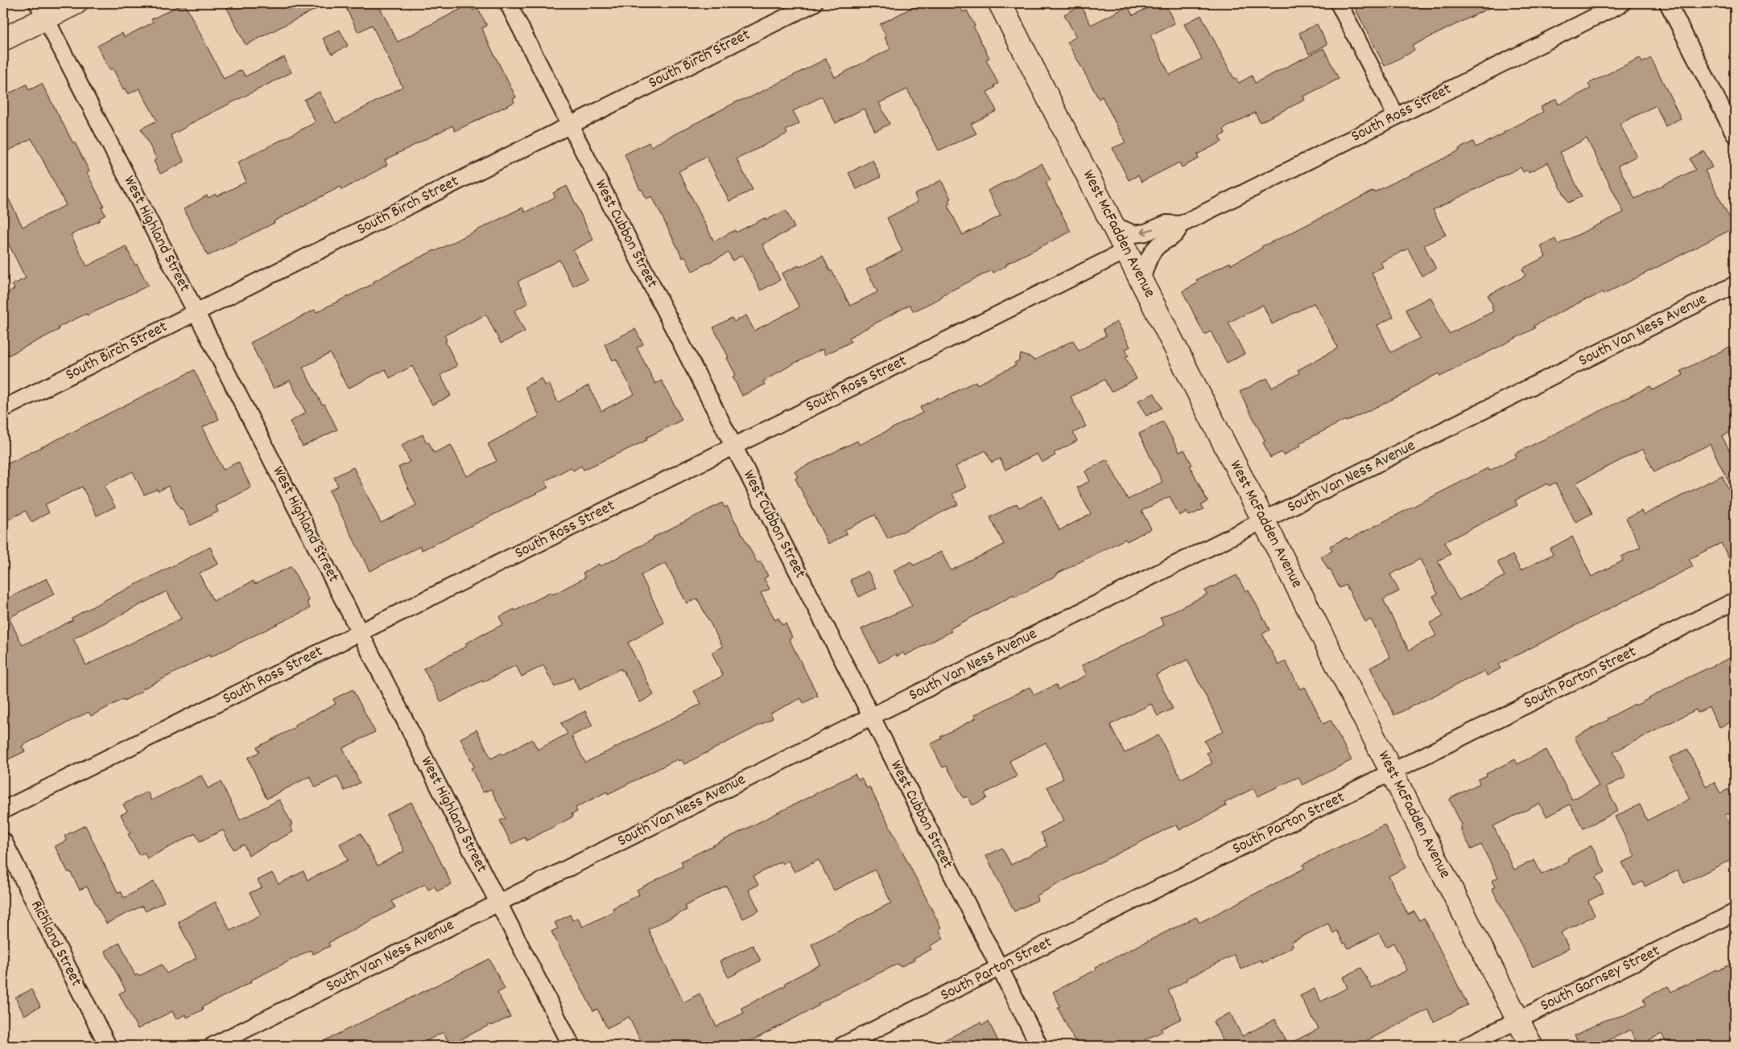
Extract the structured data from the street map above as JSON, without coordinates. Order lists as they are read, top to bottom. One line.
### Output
{"streets":{"street":["South Birch Street","South Ross Street","West Highland Street","West Cubbon Street","West McFadden Avenue","South Van Ness Avenue","South Parton Street","Richland Street","South Garnsey Street"]},"crossings":[["South Birch Street","West Highland Street"],["South Birch Street","West Cubbon Street"],["South Ross Street","West Highland Street"],["South Ross Street","West Cubbon Street"],["South Ross Street","West McFadden Avenue"],["West Highland Street","South Van Ness Avenue"],["West Cubbon Street","South Van Ness Avenue"],["West Cubbon Street","South Parton Street"],["West McFadden Avenue","South Van Ness Avenue"],["West McFadden Avenue","South Parton Street"],["West McFadden Avenue","South Garnsey Street"]]}
